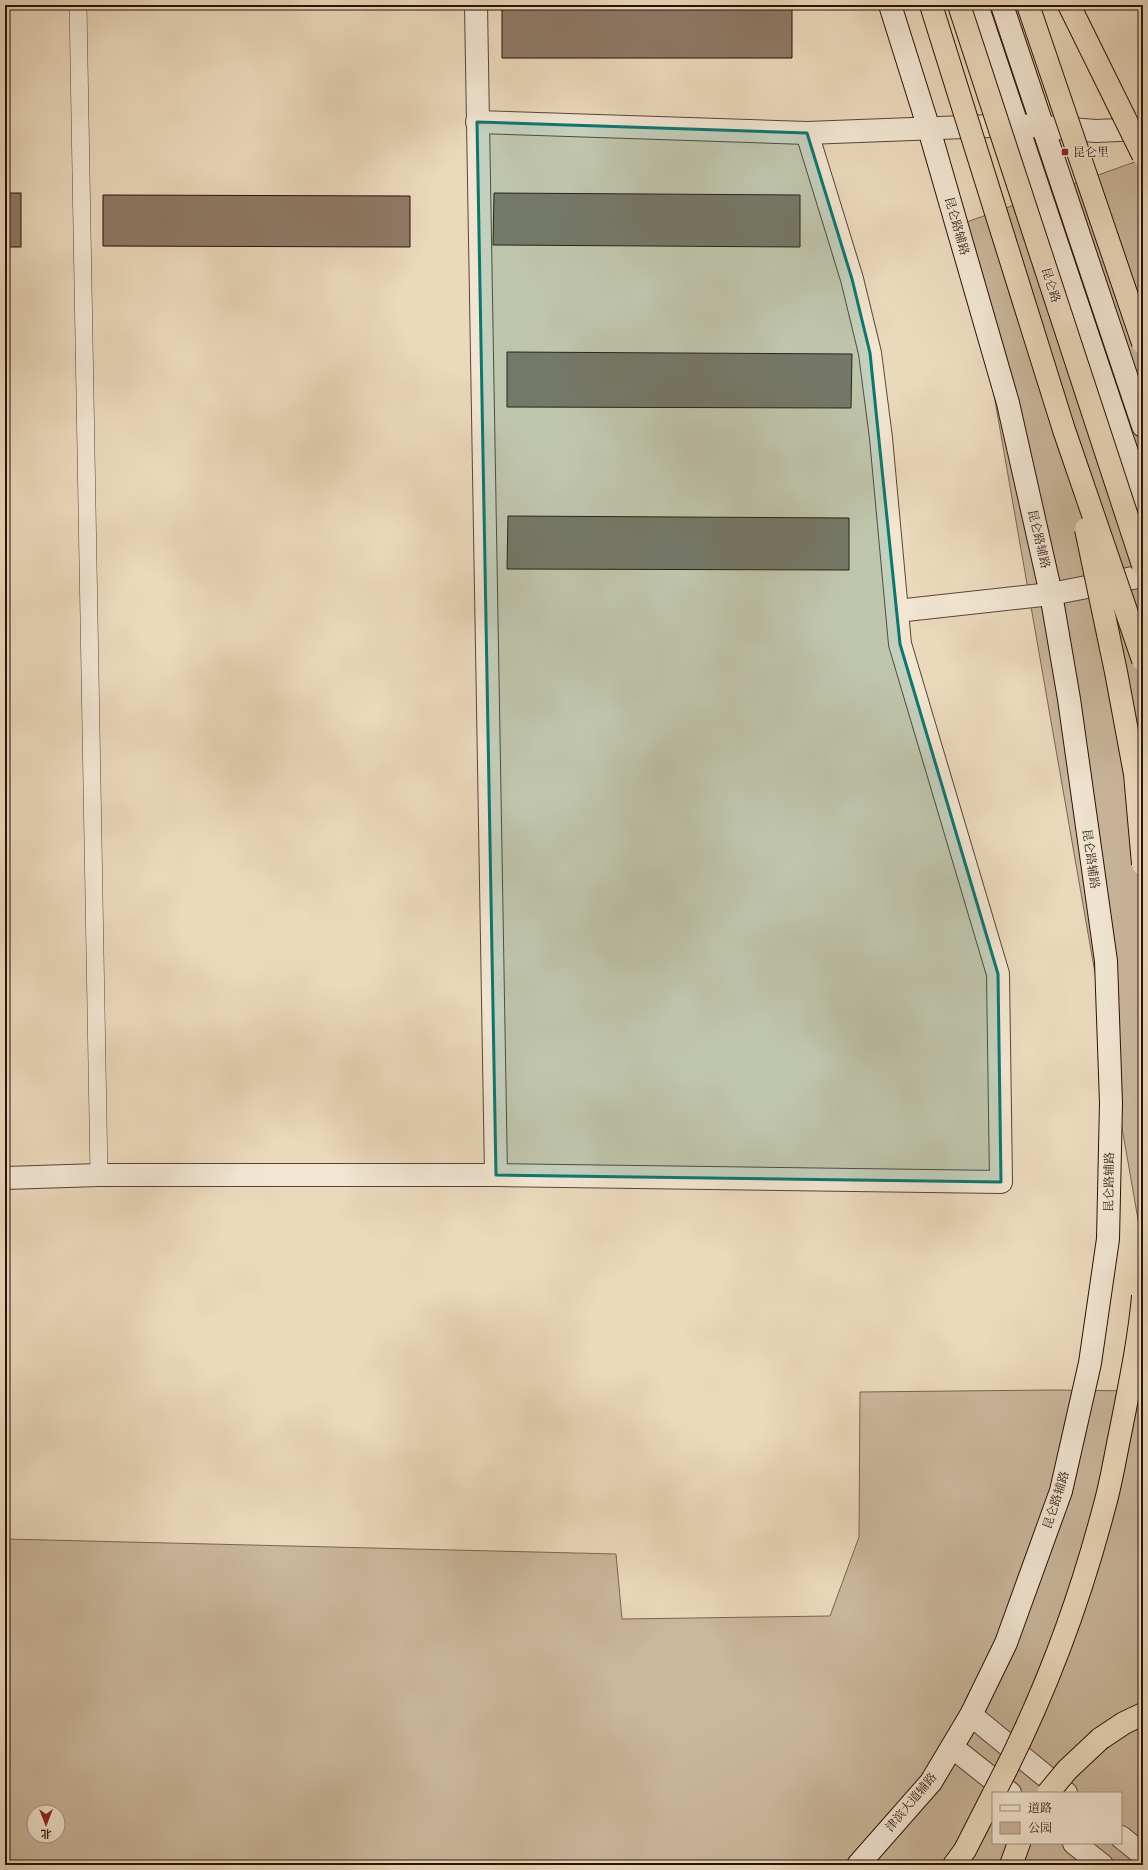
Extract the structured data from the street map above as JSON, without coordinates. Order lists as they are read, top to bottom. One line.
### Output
{"streets":{"highway":["昆仑路"],"street":["昆仑路辅路","津滨大道辅路"]},"crossings":[["昆仑路辅路","津滨大道辅路"]],"places":{"transit":["昆仑里"]},"legend":["道路","公园"],"north":"bottom"}
